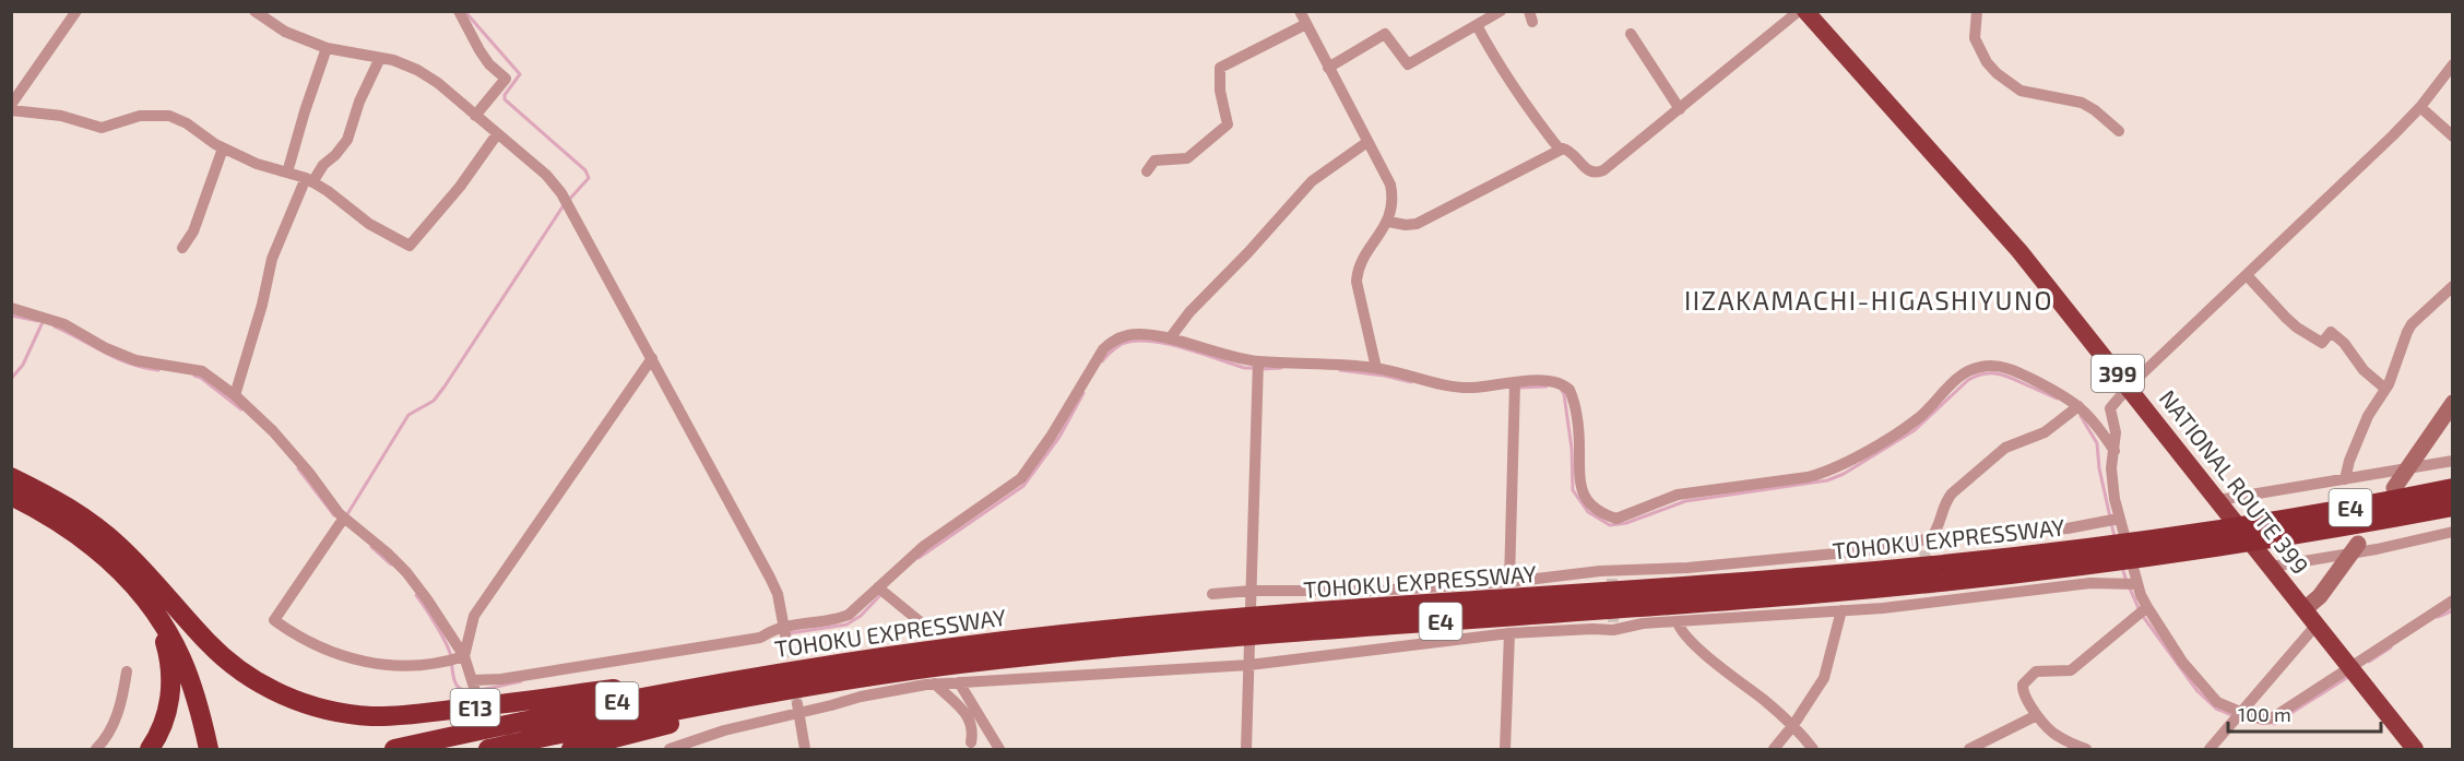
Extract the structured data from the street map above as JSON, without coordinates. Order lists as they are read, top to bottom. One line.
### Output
{"streets":{"highway":["399","NATIONAL ROUTE 399","E4","TOHOKU EXPRESSWAY","E13"]},"crossings":[["TOHOKU EXPRESSWAY","E13"]],"districts":["IIZAKAMACHI-HIGASHIYUNO"],"scale_bar":"100 m"}
